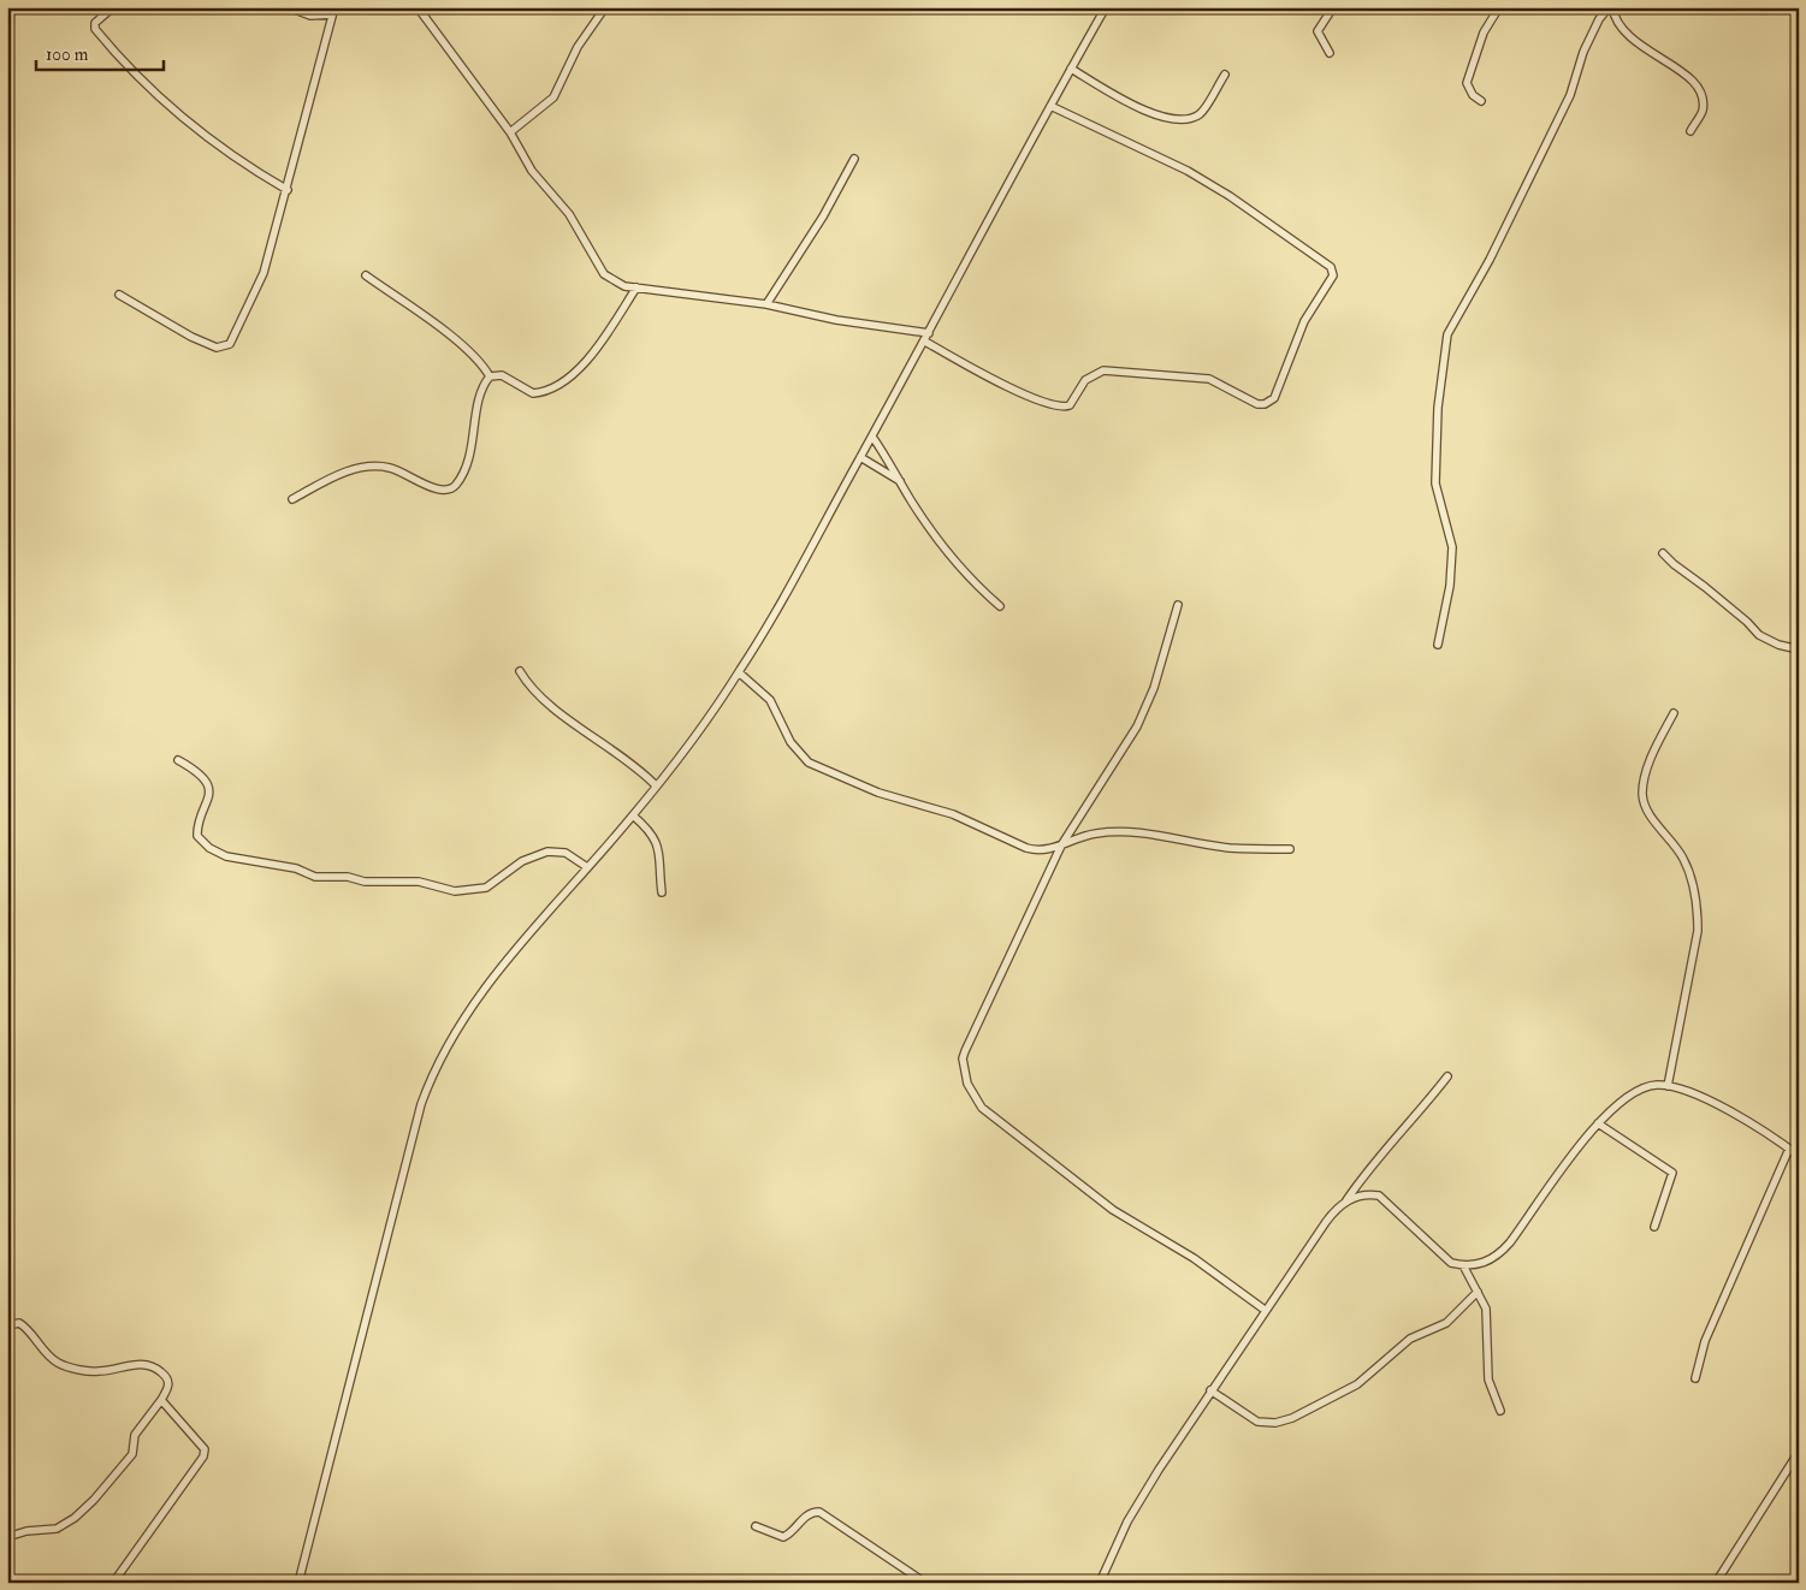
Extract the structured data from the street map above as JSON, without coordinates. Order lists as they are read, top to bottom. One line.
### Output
{"scale_bar":"100 m"}
